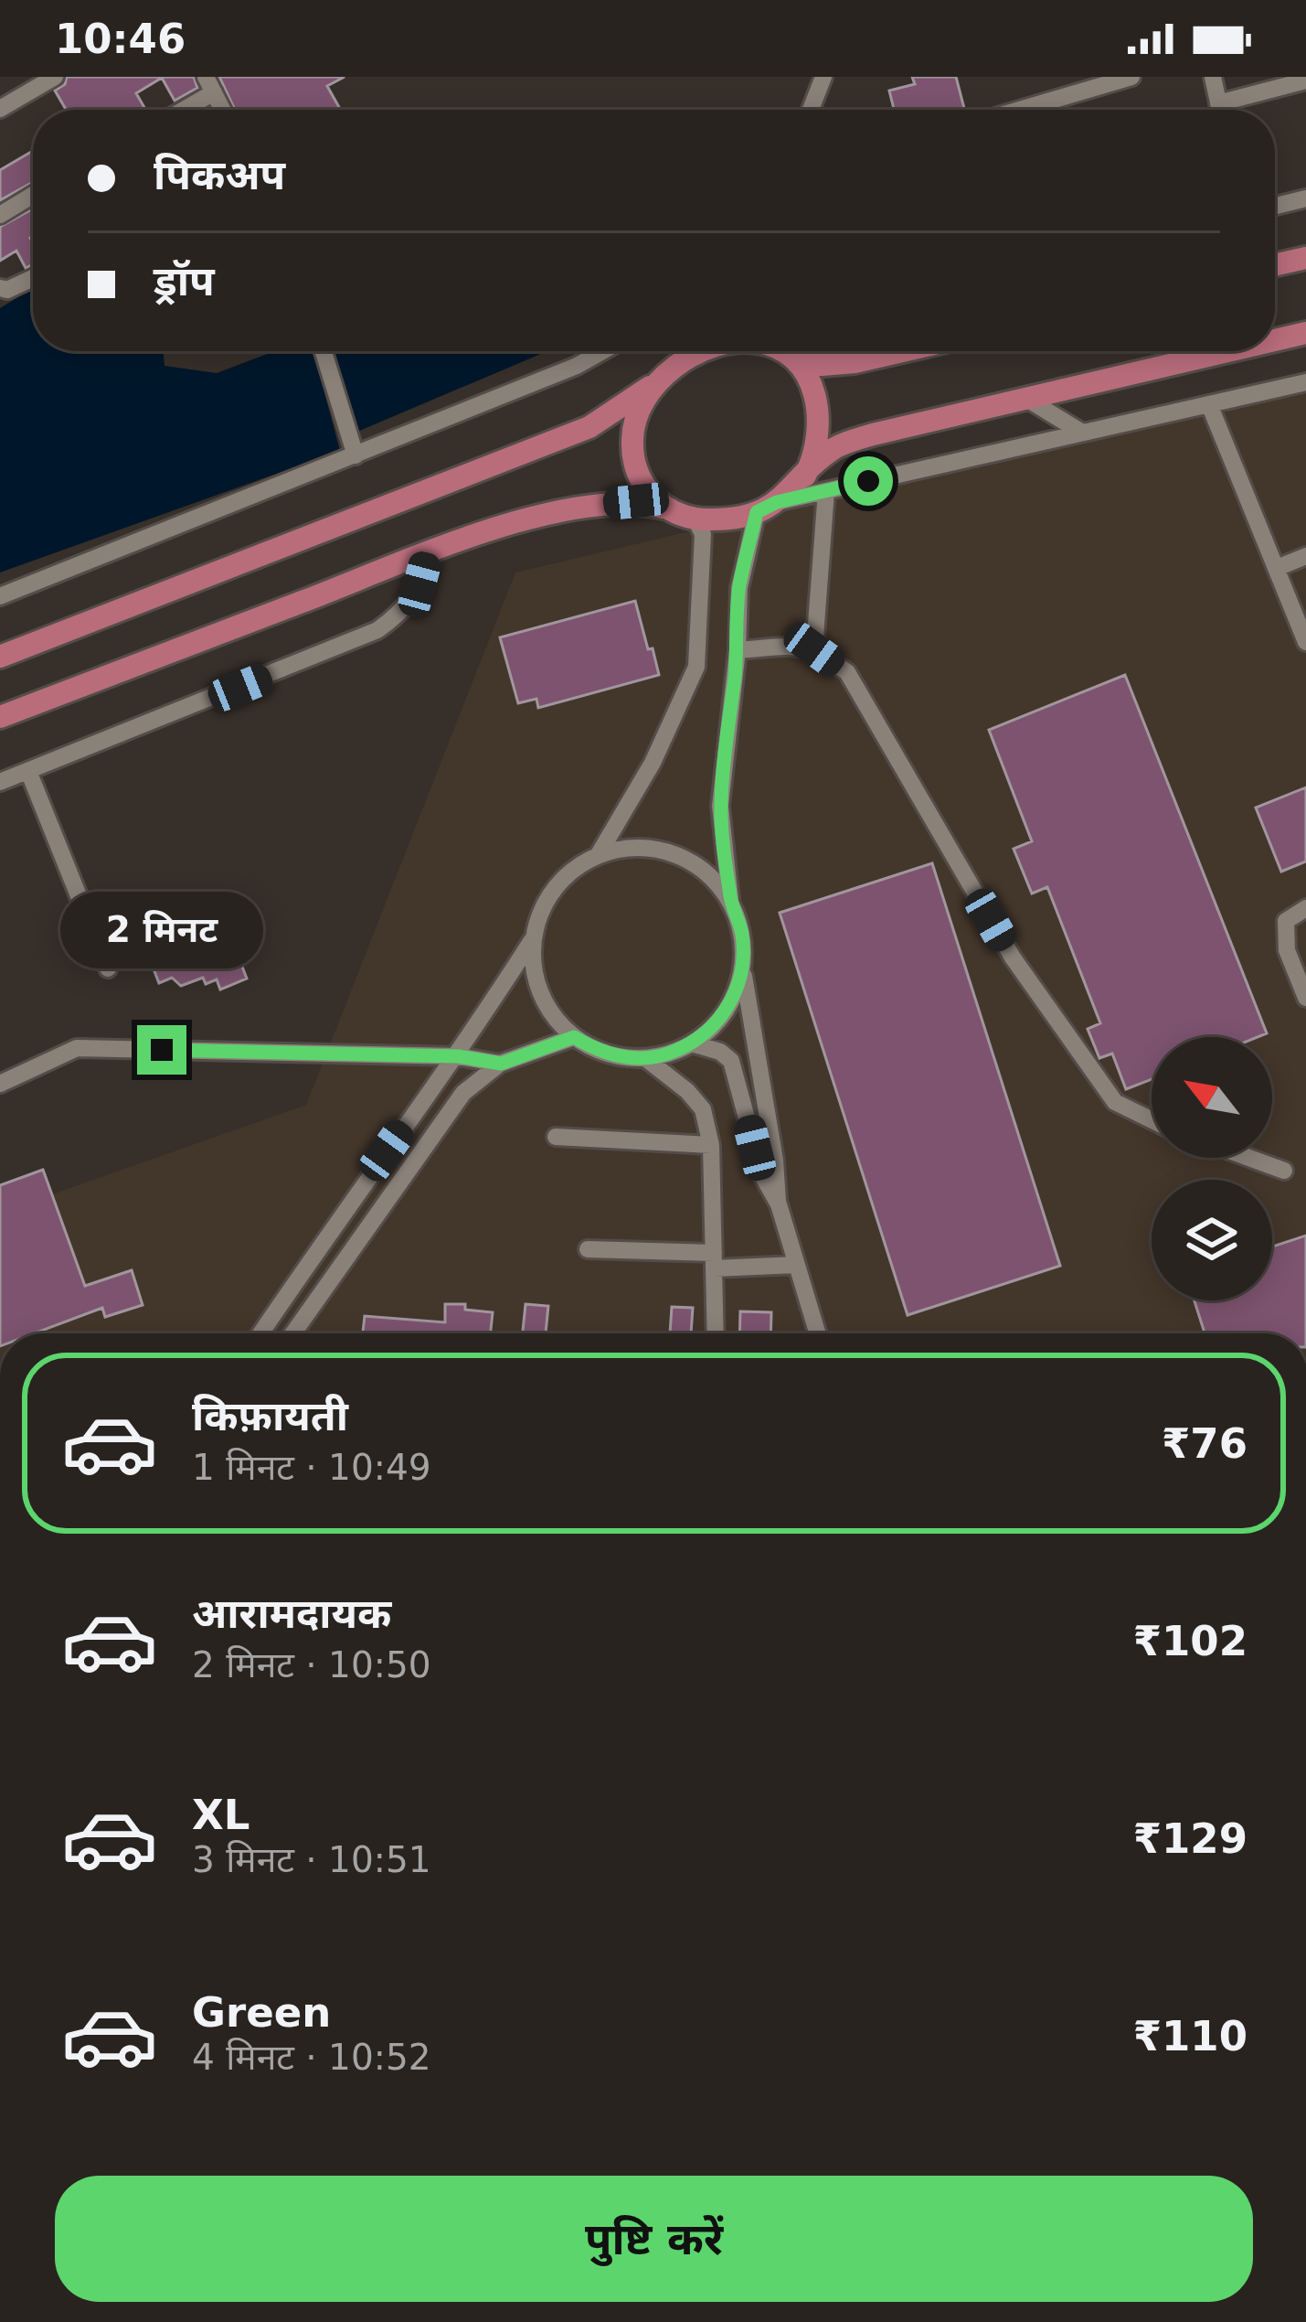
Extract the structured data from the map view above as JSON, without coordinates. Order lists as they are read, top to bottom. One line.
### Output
{"north":"top left","page":{"status":"10:46","banner":["पिकअप","ड्रॉप"],"bubble":"2 मिनट","list":[{"name":"किफ़ायती","note":"1 मिनट · 10:49","value":"₹76"},{"name":"आरामदायक","note":"2 मिनट · 10:50","value":"₹102"},{"name":"XL","note":"3 मिनट · 10:51","value":"₹129"},{"name":"Green","note":"4 मिनट · 10:52","value":"₹110"}],"buttons":"पुष्टि करें"}}
